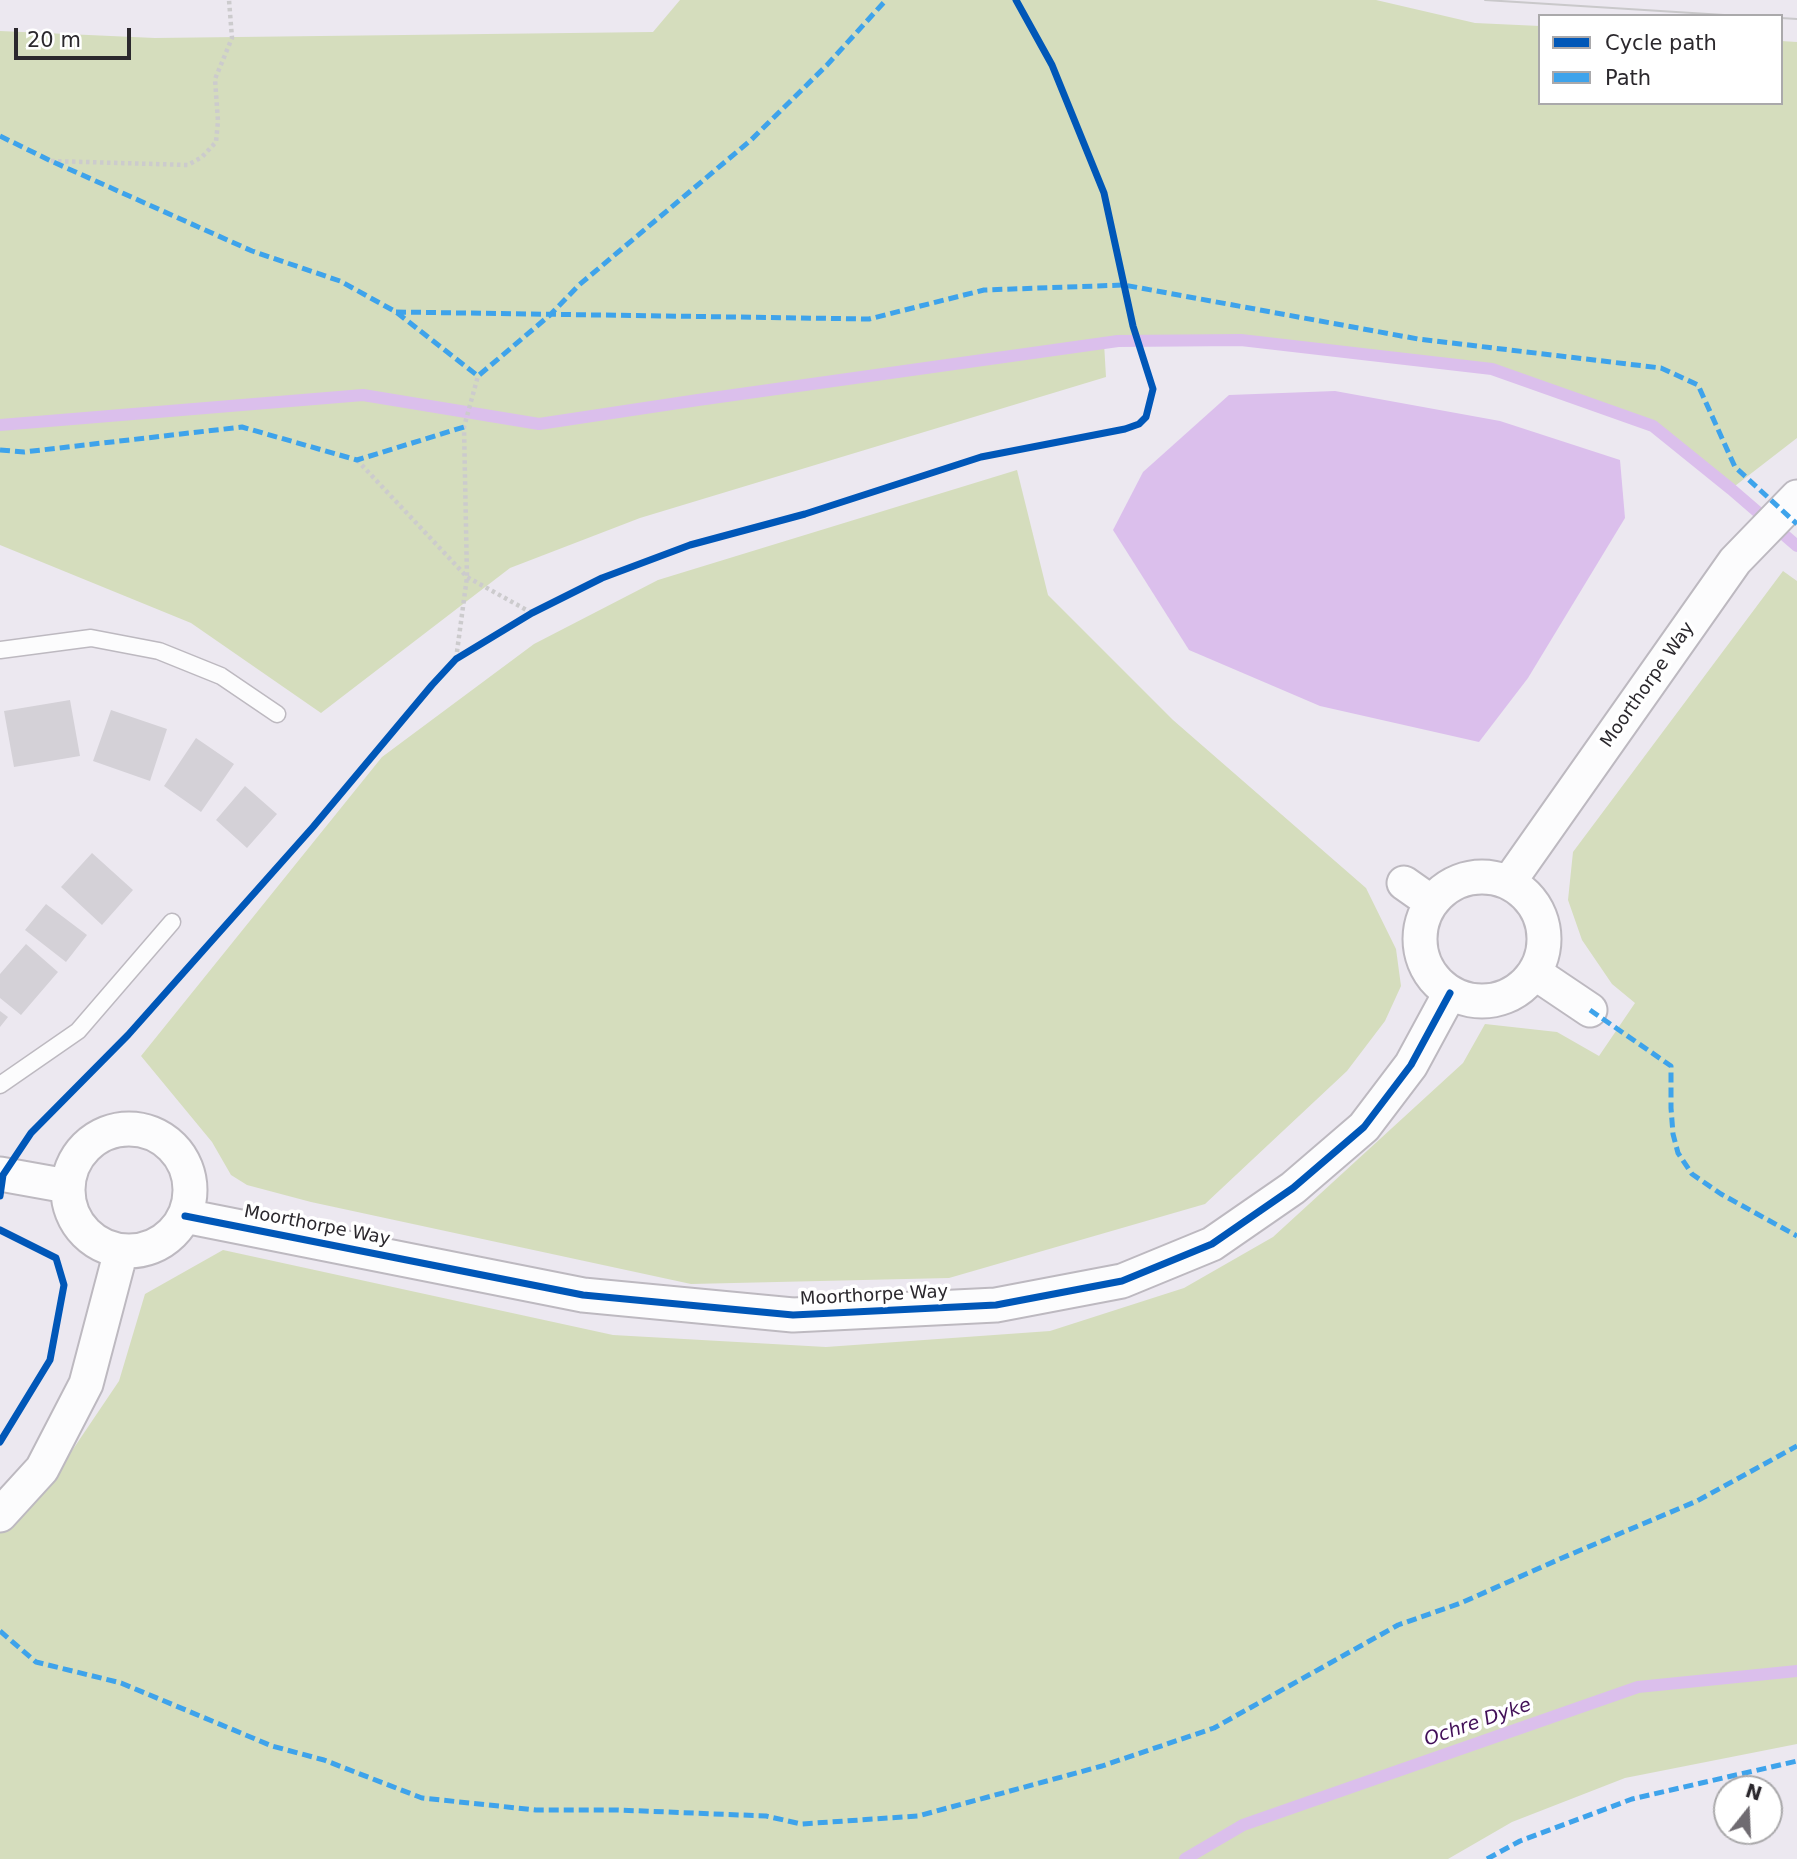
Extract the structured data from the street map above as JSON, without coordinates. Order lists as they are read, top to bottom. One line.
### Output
{"streets":{"street":["Moorthorpe Way"]},"water":["Ochre Dyke"],"legend":["Cycle path","Path"],"scale_bar":"20 m","north":"top"}
